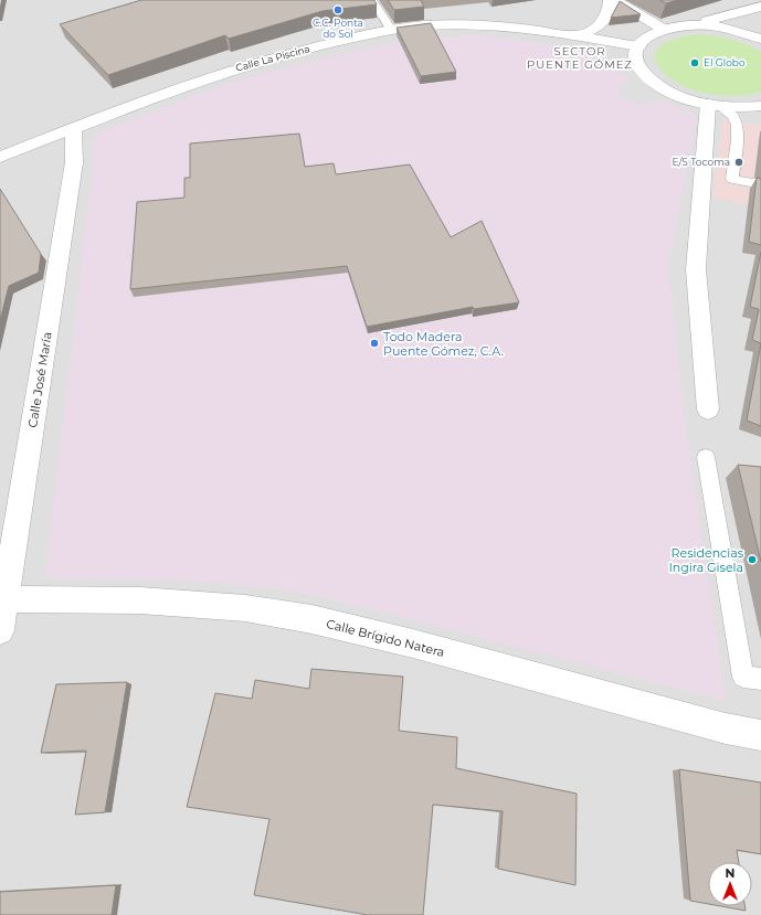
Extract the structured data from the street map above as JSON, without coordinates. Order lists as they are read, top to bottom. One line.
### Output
{"streets":{"street":["Calle La Piscina","Calle José María","Calle Brígido Natera"]},"crossings":[["Calle La Piscina","Calle José María"],["Calle José María","Calle Brígido Natera"]],"districts":["SECTOR PUENTE GÓMEZ"],"places":["C.C. Ponta do Sol","El Globo","E/S Tocoma","Todo Madera Puente Gómez, C.A.","Residencias Ingira Gisela"],"north":"top"}
